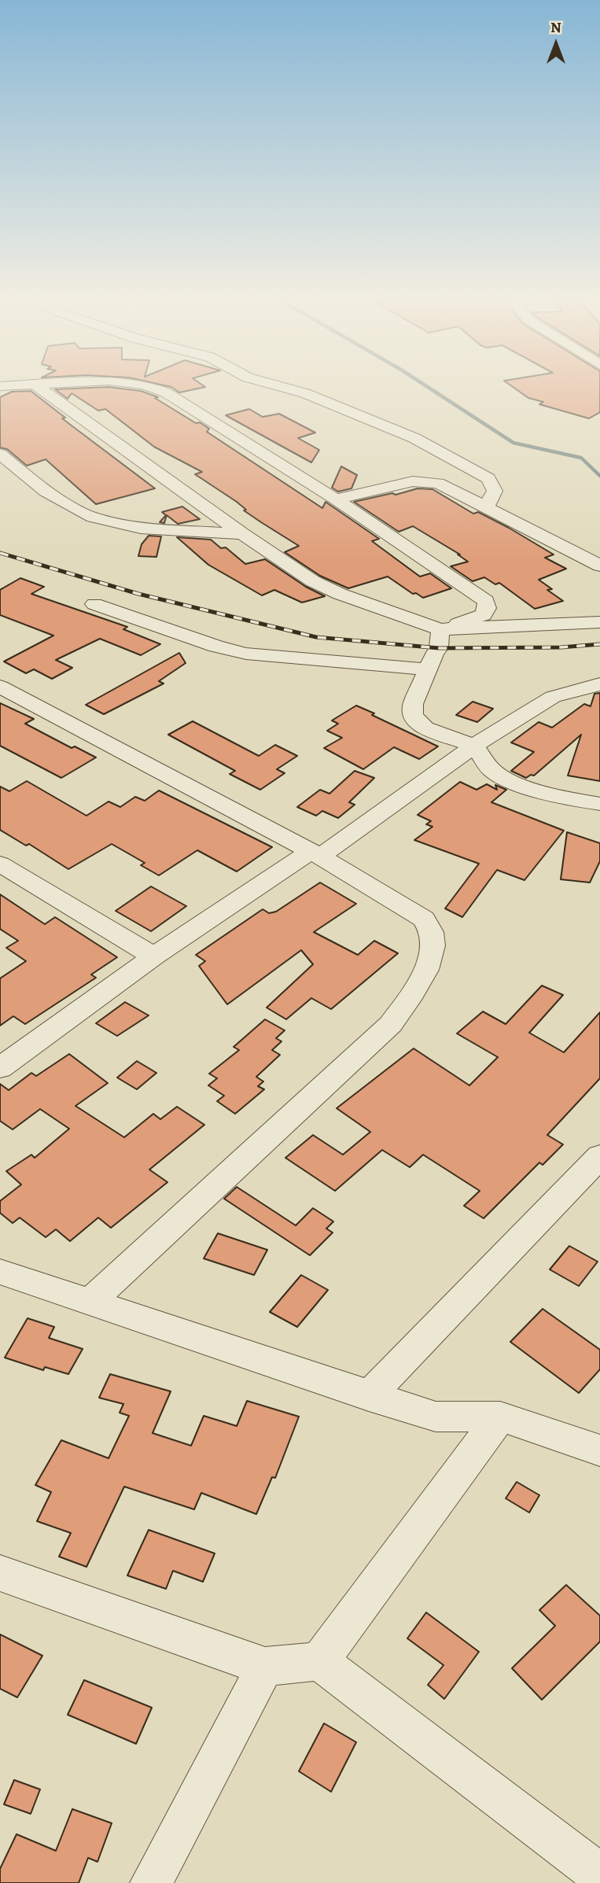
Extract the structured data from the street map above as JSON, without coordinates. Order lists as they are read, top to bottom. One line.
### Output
{"north":"top"}
